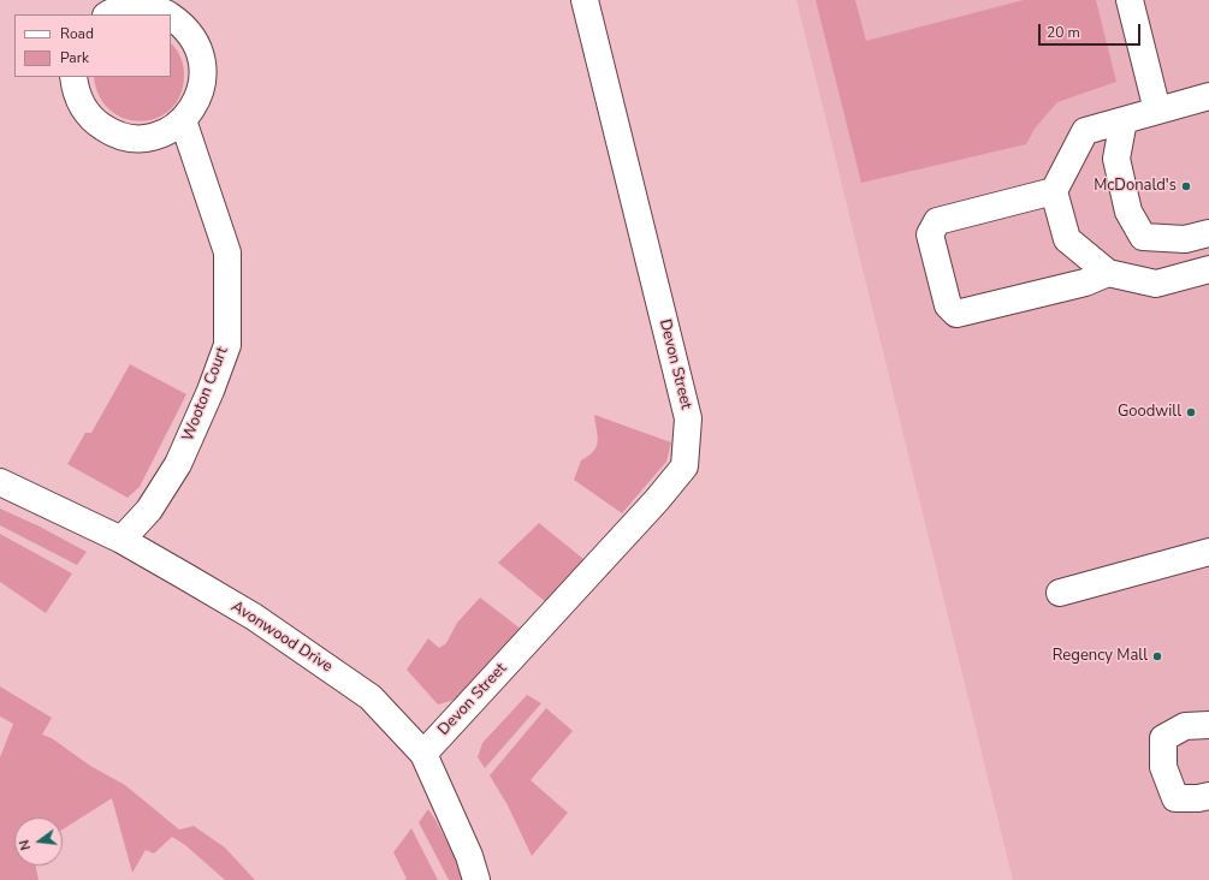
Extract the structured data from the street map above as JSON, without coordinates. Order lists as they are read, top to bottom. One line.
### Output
{"streets":{"street":["Devon Street","Wooton Court","Avonwood Drive"]},"crossings":[["Devon Street","Avonwood Drive"],["Wooton Court","Avonwood Drive"]],"places":["McDonald's","Goodwill","Regency Mall"],"legend":["Road","Park"],"scale_bar":"20 m","north":"left"}
